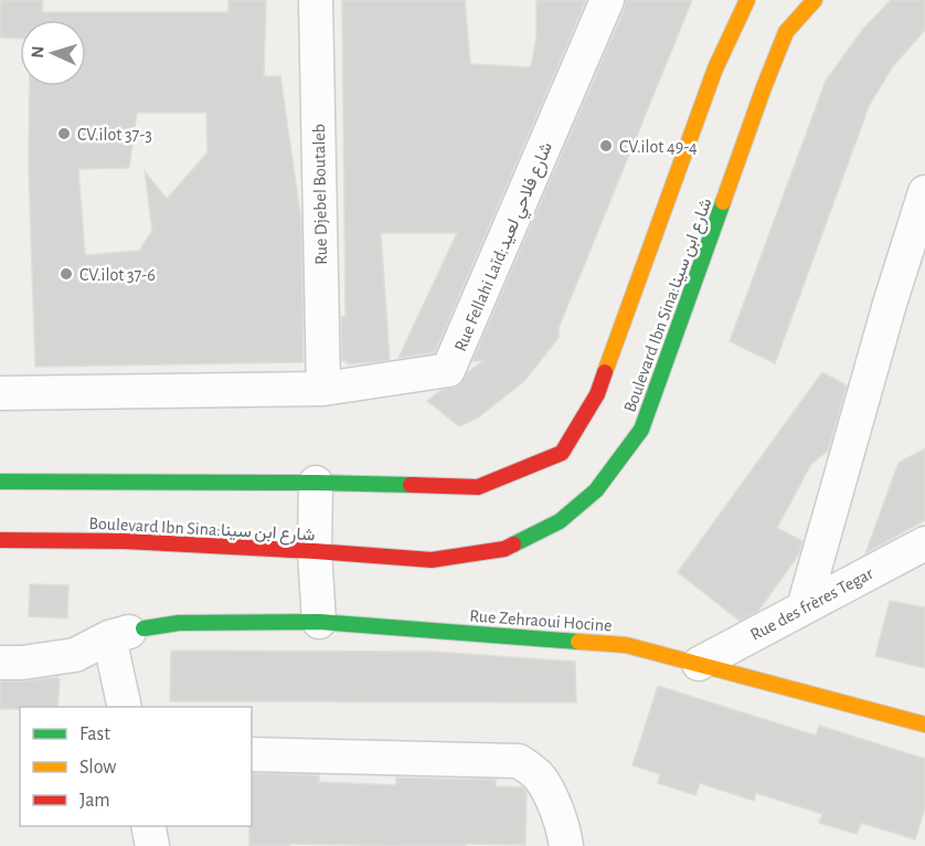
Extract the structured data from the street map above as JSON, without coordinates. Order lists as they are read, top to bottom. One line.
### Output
{"streets":{"main road":["Boulevard Ibn Sina:شارع ابن سينا","Rue Zehraoui Hocine"],"street":["Rue Djebel Boutaleb","Rue Fellahi Laïd;شارع فلاحي لعيد","Rue des frères Tegar"]},"crossings":[["Rue Djebel Boutaleb","Rue Fellahi Laïd;شارع فلاحي لعيد"],["Rue des frères Tegar","Rue Zehraoui Hocine"]],"places":["CV.ilot 37-3","CV.ilot 49-4","CV.ilot 37-6"],"legend":["Fast","Slow","Jam"],"north":"left"}
